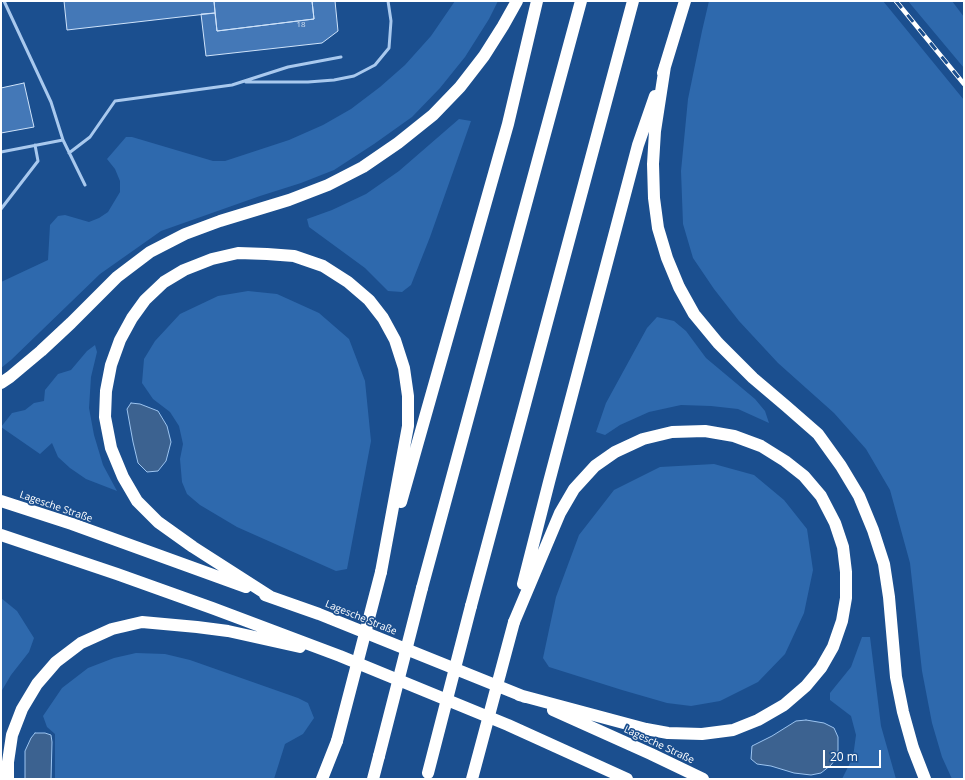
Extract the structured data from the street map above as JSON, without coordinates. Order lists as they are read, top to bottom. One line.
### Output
{"streets":{"highway":["Lagesche Straße"]},"house_numbers":["18"],"scale_bar":"20 m"}
